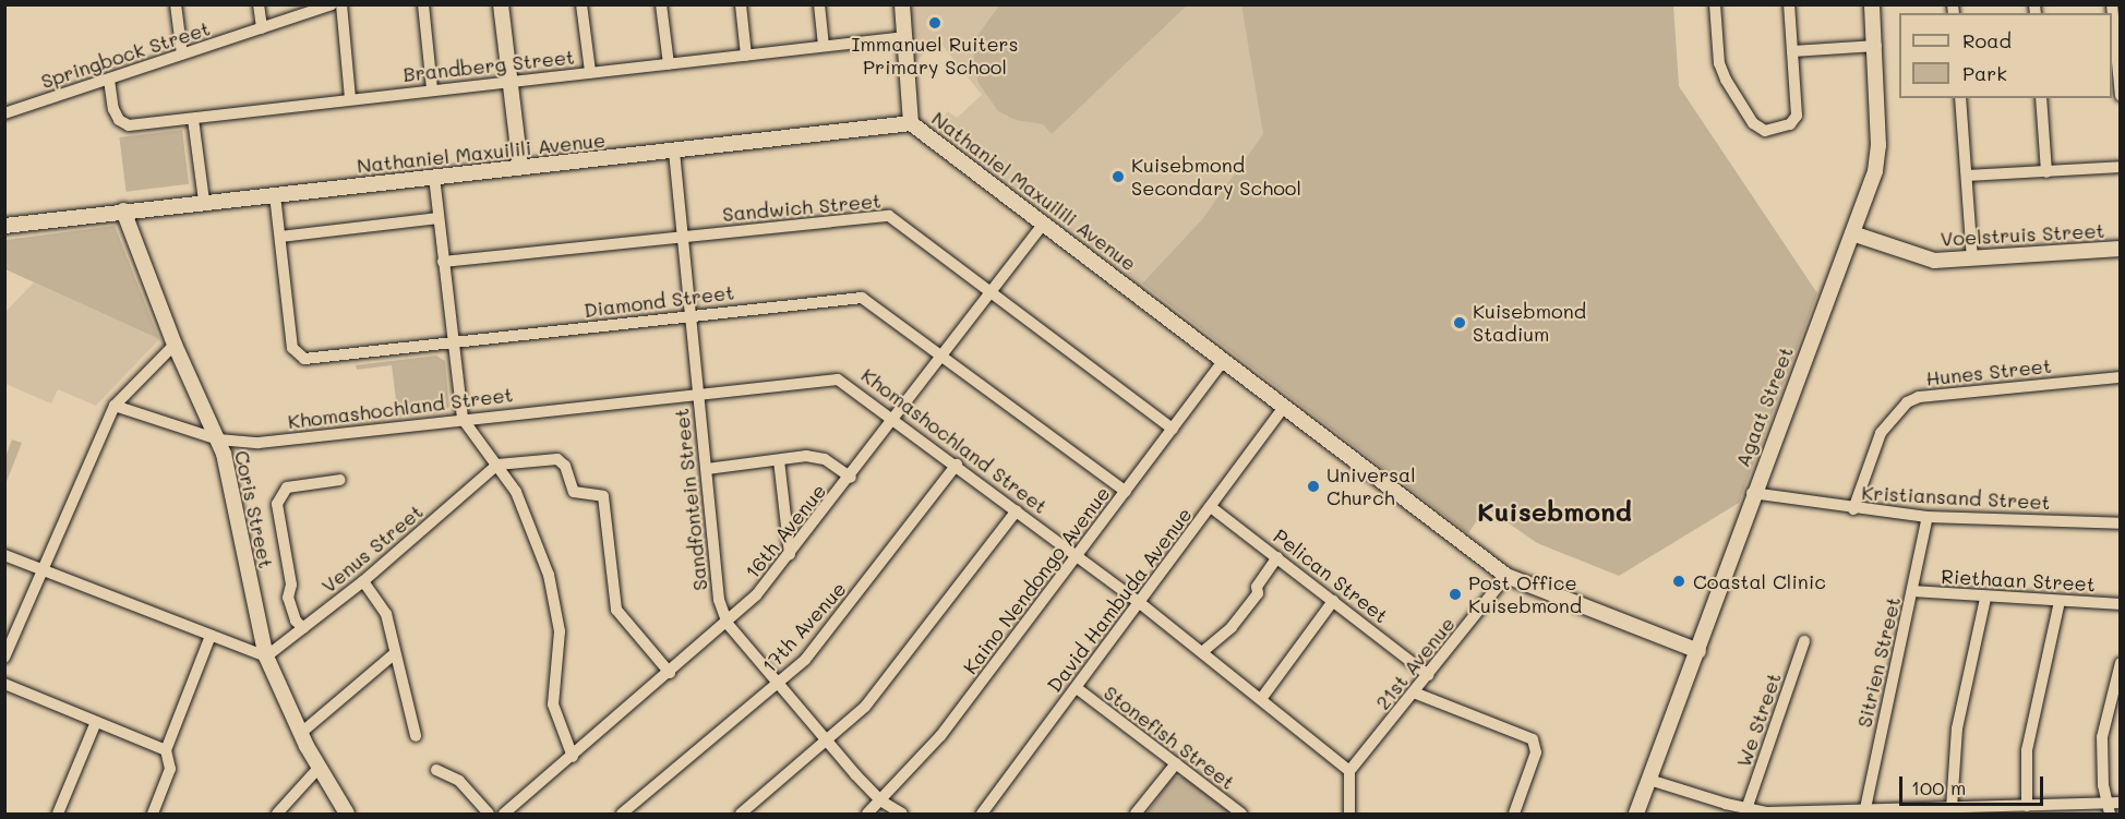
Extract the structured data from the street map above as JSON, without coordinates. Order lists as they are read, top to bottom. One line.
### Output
{"streets":{"street":["Springbock Street","Brandberg Street","Nathaniel Maxuilili Avenue","Sandwich Street","Voelstruis Street","Diamond Street","Hunes Street","Agaat Street","Khomashochland Street","Kristiansand Street","Sandfontein Street","Coris Street","16th Avenue","Venus Street","Pelican Street","Kaino Nendongo Avenue","Riethaan Street","David Hambuda Avenue","17th Avenue","Sitrien Street","21st Avenue","We Street","Stonefish Street"]},"crossings":[["Springbock Street","Brandberg Street"],["Nathaniel Maxuilili Avenue","Diamond Street"],["Nathaniel Maxuilili Avenue","Agaat Street"],["Nathaniel Maxuilili Avenue","Sandfontein Street"],["Nathaniel Maxuilili Avenue","Coris Street"],["Nathaniel Maxuilili Avenue","16th Avenue"],["Nathaniel Maxuilili Avenue","Kaino Nendongo Avenue"],["Nathaniel Maxuilili Avenue","David Hambuda Avenue"],["Nathaniel Maxuilili Avenue","21st Avenue"],["Sandwich Street","Sandfontein Street"],["Sandwich Street","16th Avenue"],["Sandwich Street","Kaino Nendongo Avenue"],["Voelstruis Street","Agaat Street"],["Diamond Street","Sandfontein Street"],["Diamond Street","16th Avenue"],["Diamond Street","Kaino Nendongo Avenue"],["Hunes Street","Kristiansand Street"],["Agaat Street","Kristiansand Street"],["Khomashochland Street","Sandfontein Street"],["Khomashochland Street","Coris Street"],["Khomashochland Street","16th Avenue"],["Khomashochland Street","Kaino Nendongo Avenue"],["Khomashochland Street","David Hambuda Avenue"],["Khomashochland Street","17th Avenue"],["Khomashochland Street","21st Avenue"],["Kristiansand Street","Sitrien Street"],["Sandfontein Street","16th Avenue"],["Sandfontein Street","Kaino Nendongo Avenue"],["Sandfontein Street","17th Avenue"],["Coris Street","Venus Street"],["Pelican Street","David Hambuda Avenue"],["Pelican Street","21st Avenue"],["Riethaan Street","Sitrien Street"],["David Hambuda Avenue","Stonefish Street"]],"districts":["Kuisebmond"],"places":["Immanuel Ruiters Primary School","Kuisebmond Secondary School","Kuisebmond Stadium","Universal Church","Coastal Clinic","Post Office Kuisebmond"],"legend":["Road","Park"],"scale_bar":"100 m"}
